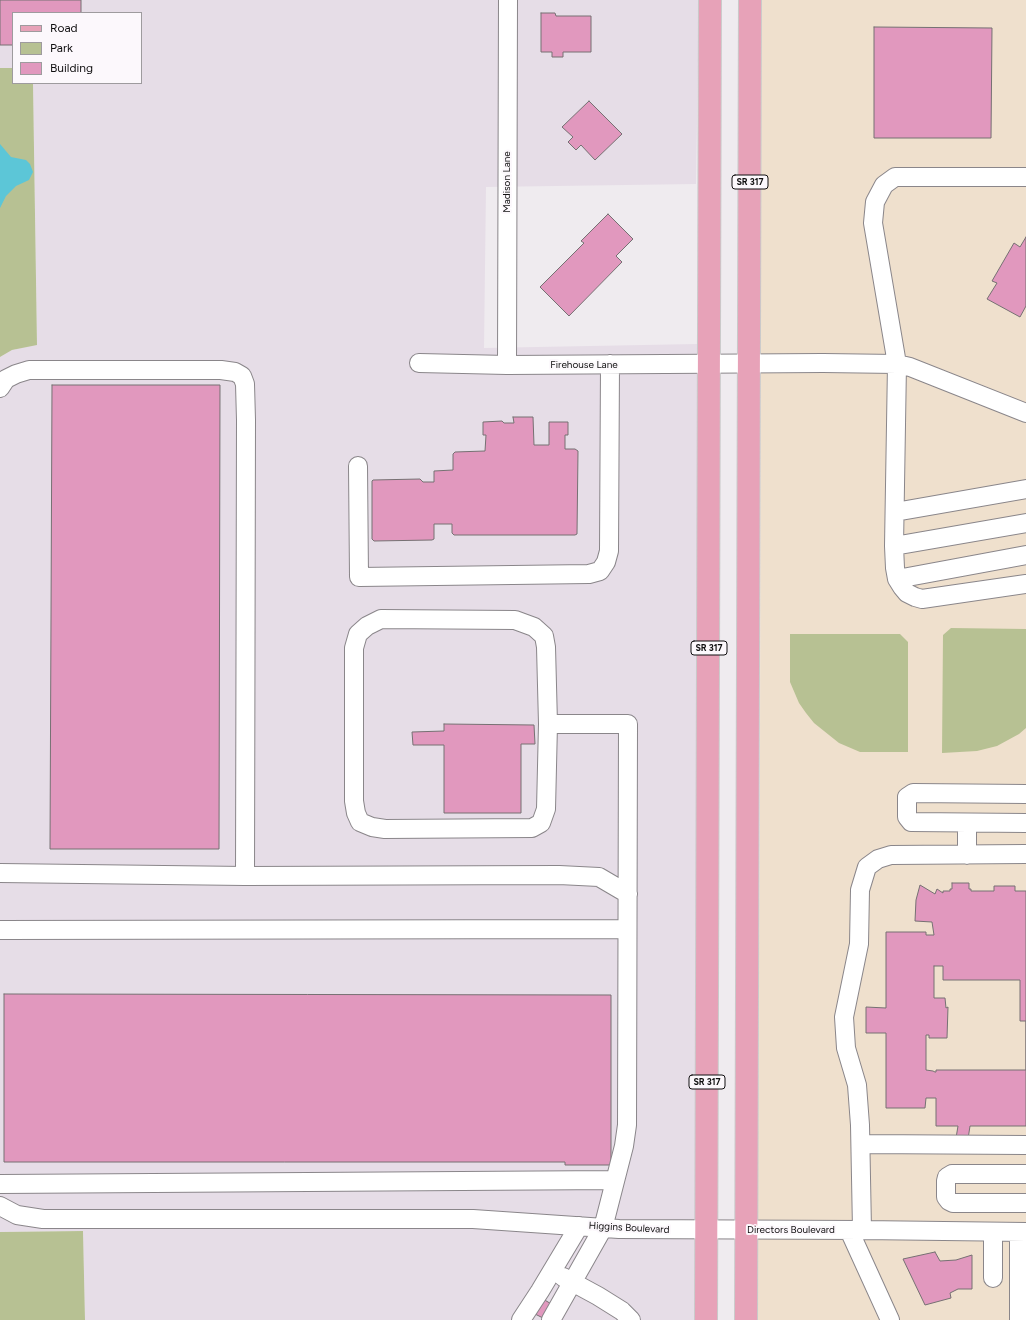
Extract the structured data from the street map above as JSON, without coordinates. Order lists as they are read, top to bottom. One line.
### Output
{"streets":{"main road":["SR 317"],"street":["Madison Lane","Firehouse Lane","Higgins Boulevard","Directors Boulevard"]},"crossings":[["Madison Lane","Firehouse Lane"],["SR 317","Firehouse Lane"],["SR 317","Higgins Boulevard"],["SR 317","Directors Boulevard"],["Higgins Boulevard","Directors Boulevard"]],"legend":["Road","Park","Building"]}
